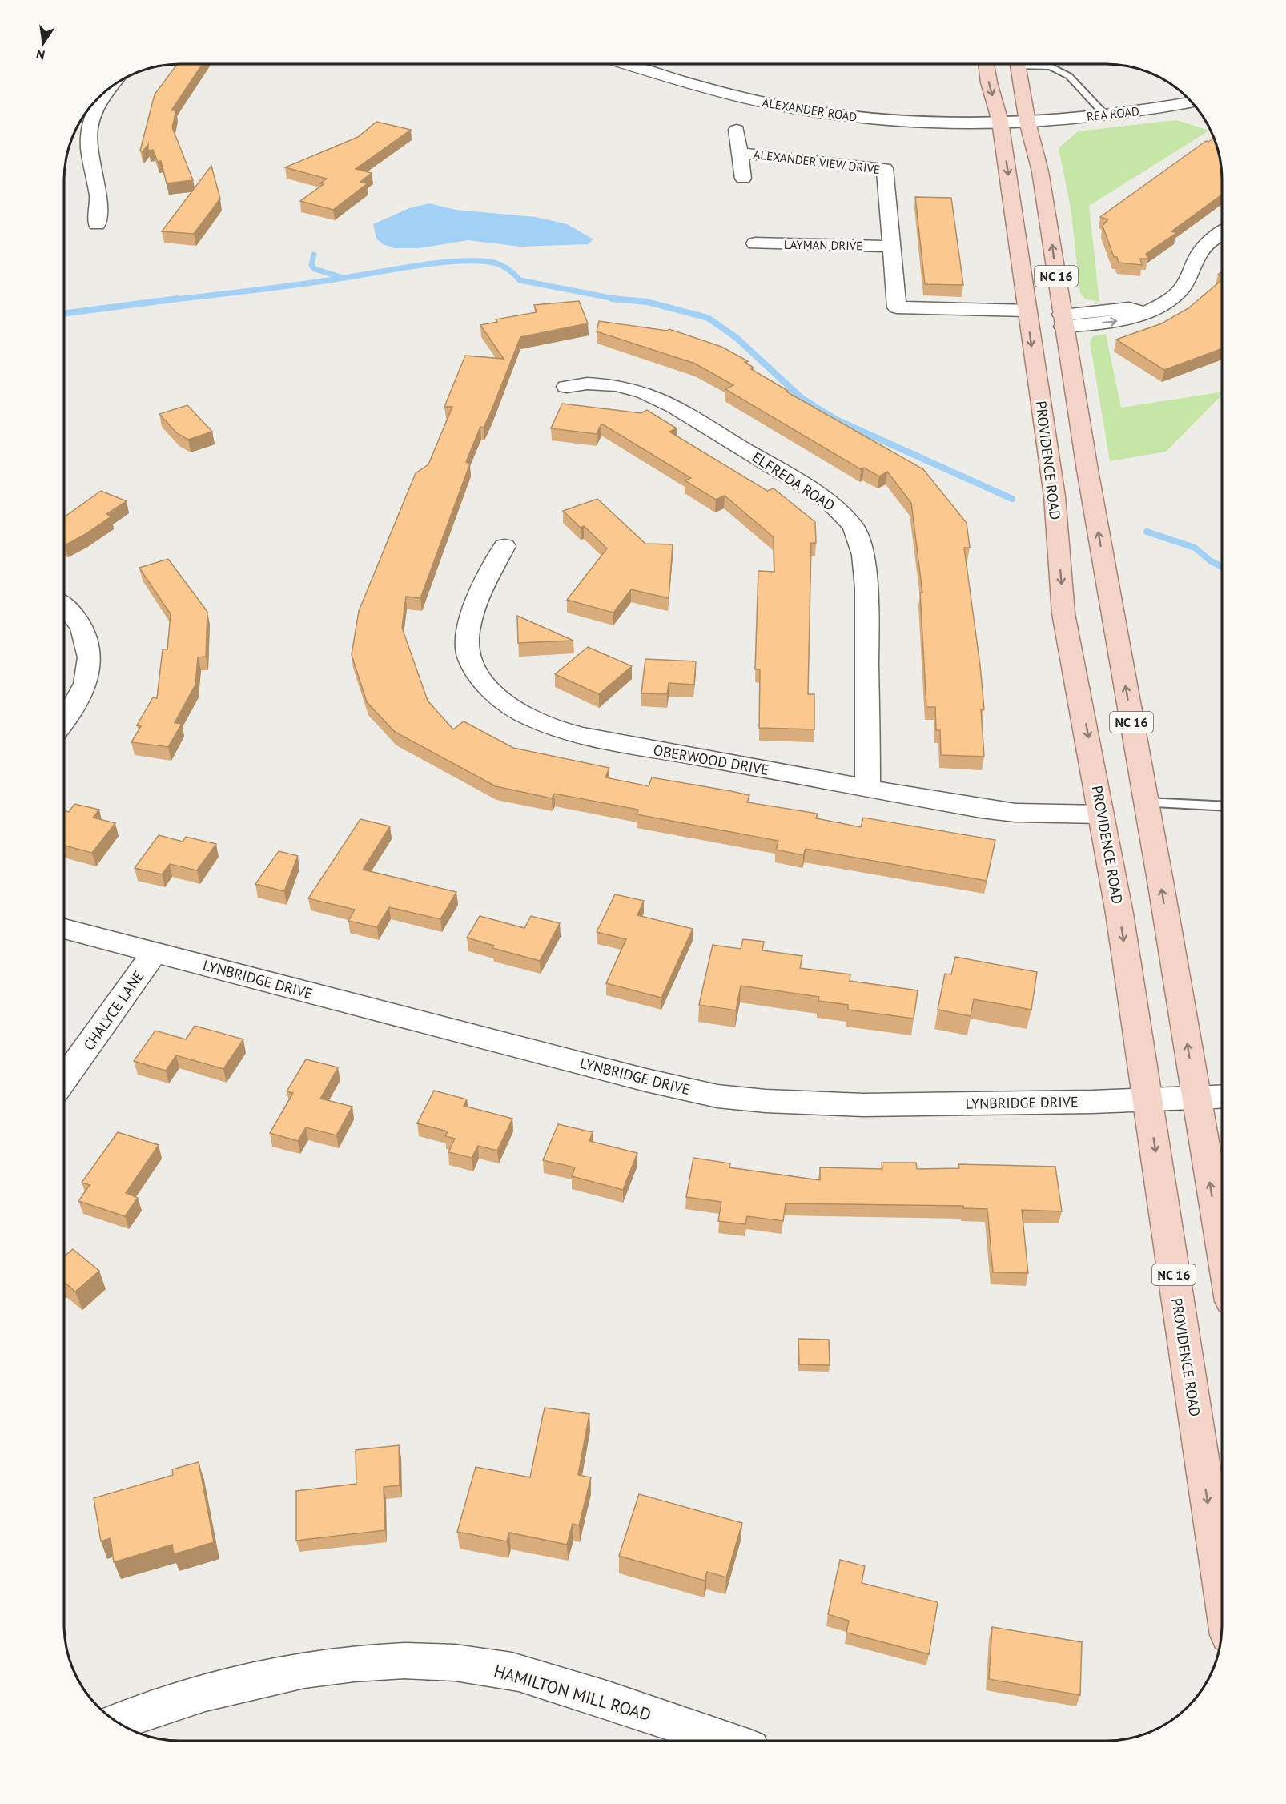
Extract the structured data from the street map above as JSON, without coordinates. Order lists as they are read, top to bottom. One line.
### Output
{"streets":{"main road":["NC 16","PROVIDENCE ROAD"],"street":["ALEXANDER ROAD","REA ROAD","ALEXANDER VIEW DRIVE","LAYMAN DRIVE","ELFREDA ROAD","OBERWOOD DRIVE","LYNBRIDGE DRIVE","CHALYCE LANE","HAMILTON MILL ROAD"]},"crossings":[["ALEXANDER ROAD","REA ROAD"],["ALEXANDER ROAD","NC 16"],["ALEXANDER ROAD","PROVIDENCE ROAD"],["REA ROAD","NC 16"],["ALEXANDER VIEW DRIVE","LAYMAN DRIVE"],["ALEXANDER VIEW DRIVE","PROVIDENCE ROAD"],["NC 16","LYNBRIDGE DRIVE"],["PROVIDENCE ROAD","OBERWOOD DRIVE"],["PROVIDENCE ROAD","LYNBRIDGE DRIVE"],["ELFREDA ROAD","OBERWOOD DRIVE"],["LYNBRIDGE DRIVE","CHALYCE LANE"]],"north":"bottom"}
